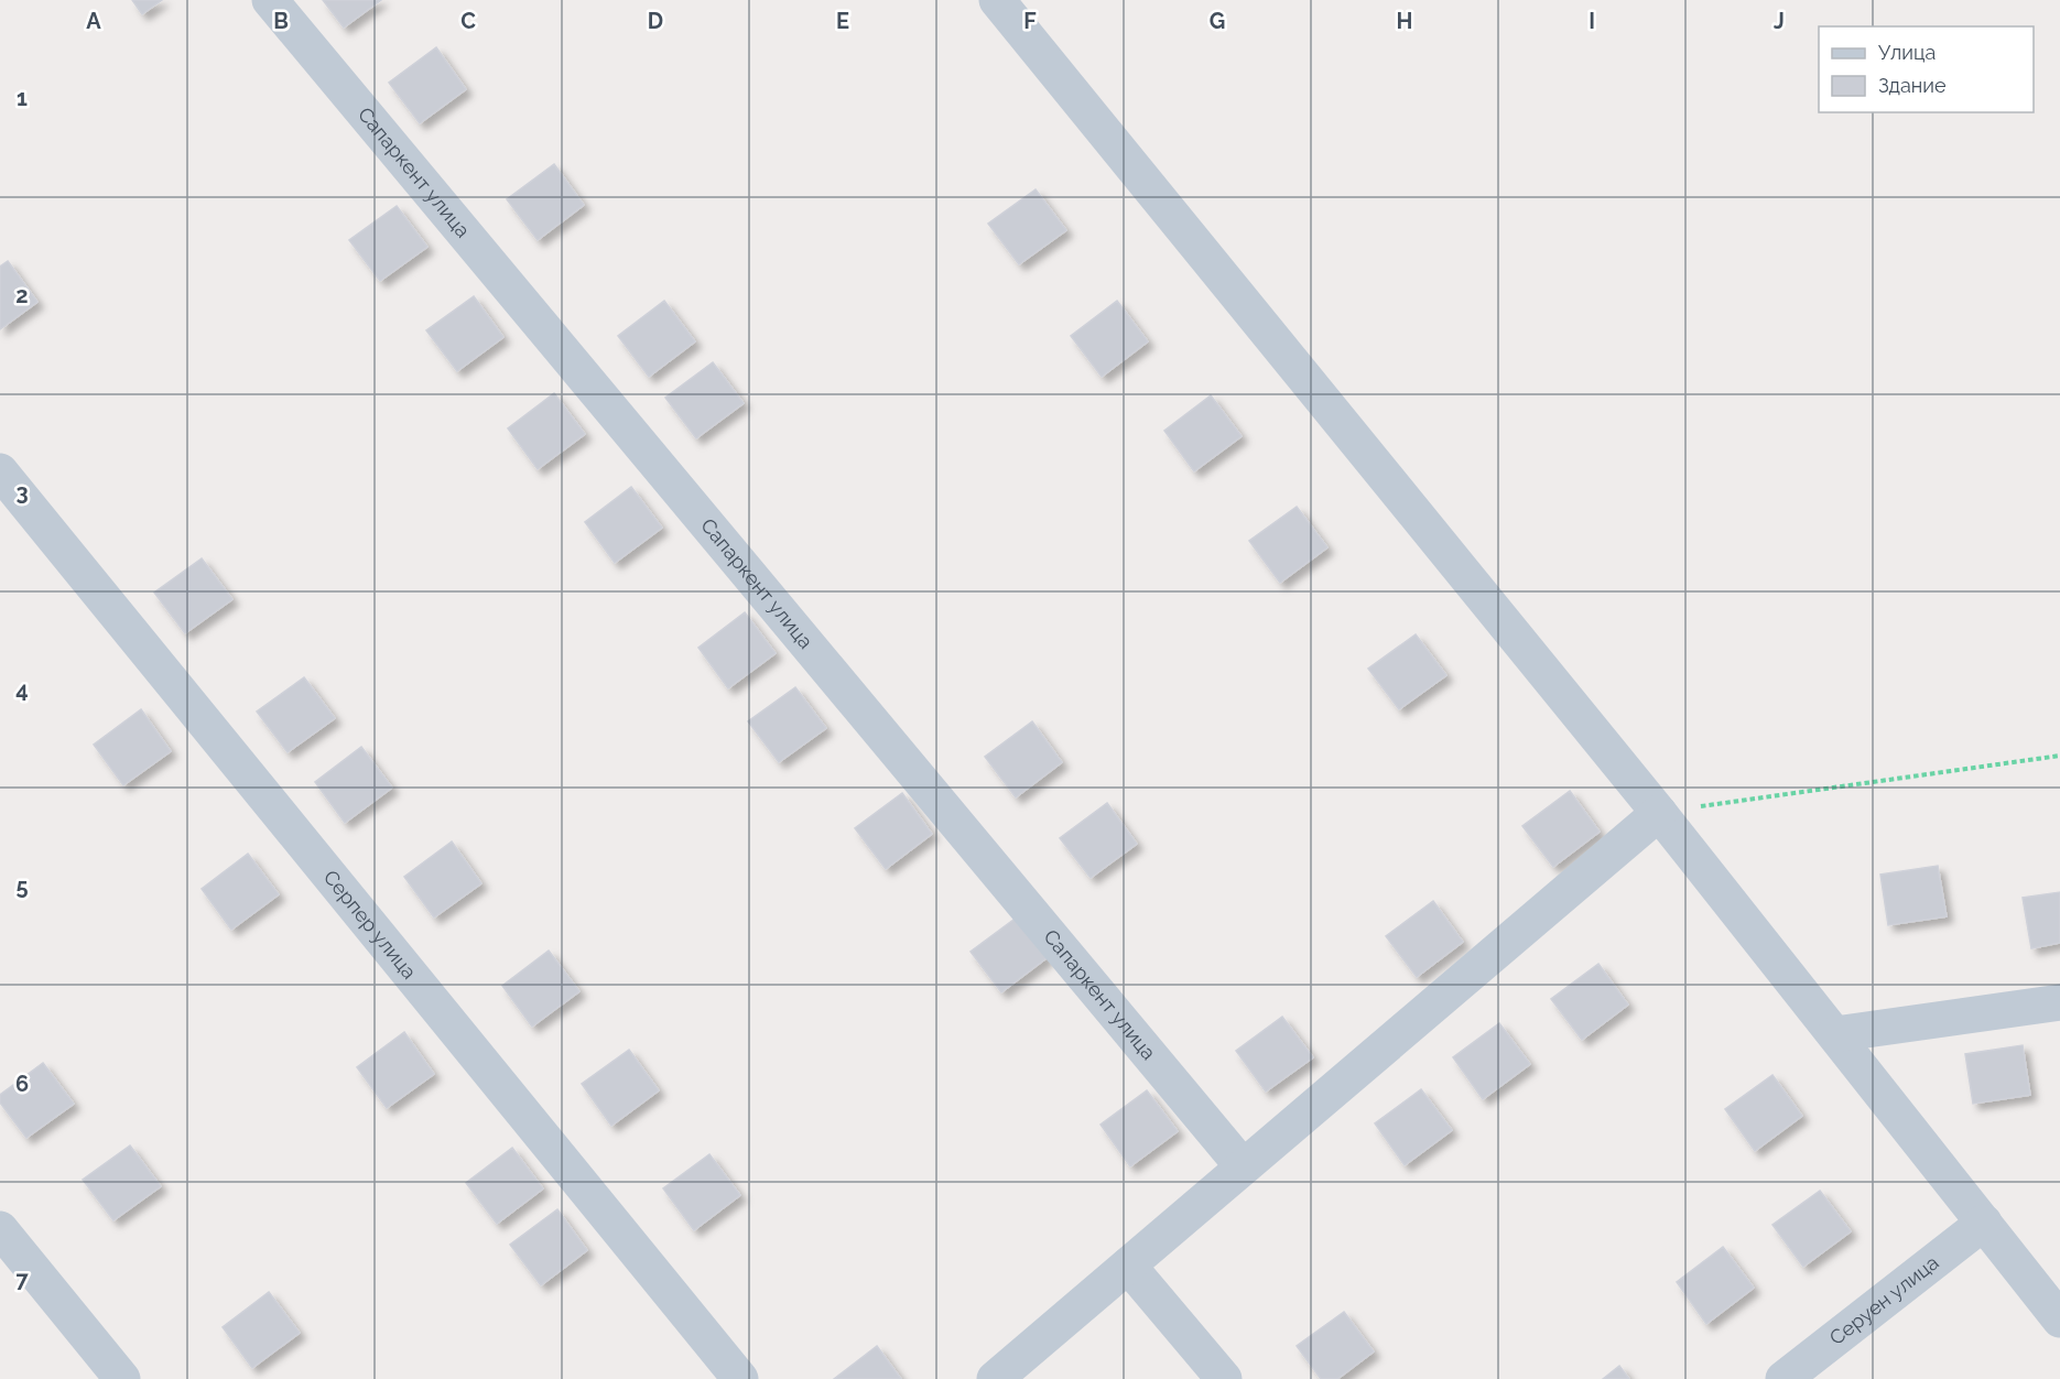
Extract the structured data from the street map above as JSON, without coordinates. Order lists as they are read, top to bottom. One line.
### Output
{"streets":{"street":["Сапаркент улица","Серпер улица","Серуен улица"]},"legend":["Улица","Здание"],"grid":{"columns":["A","B","C","D","E","F","G","H","I","J"],"rows":["1","2","3","4","5","6","7"]}}
